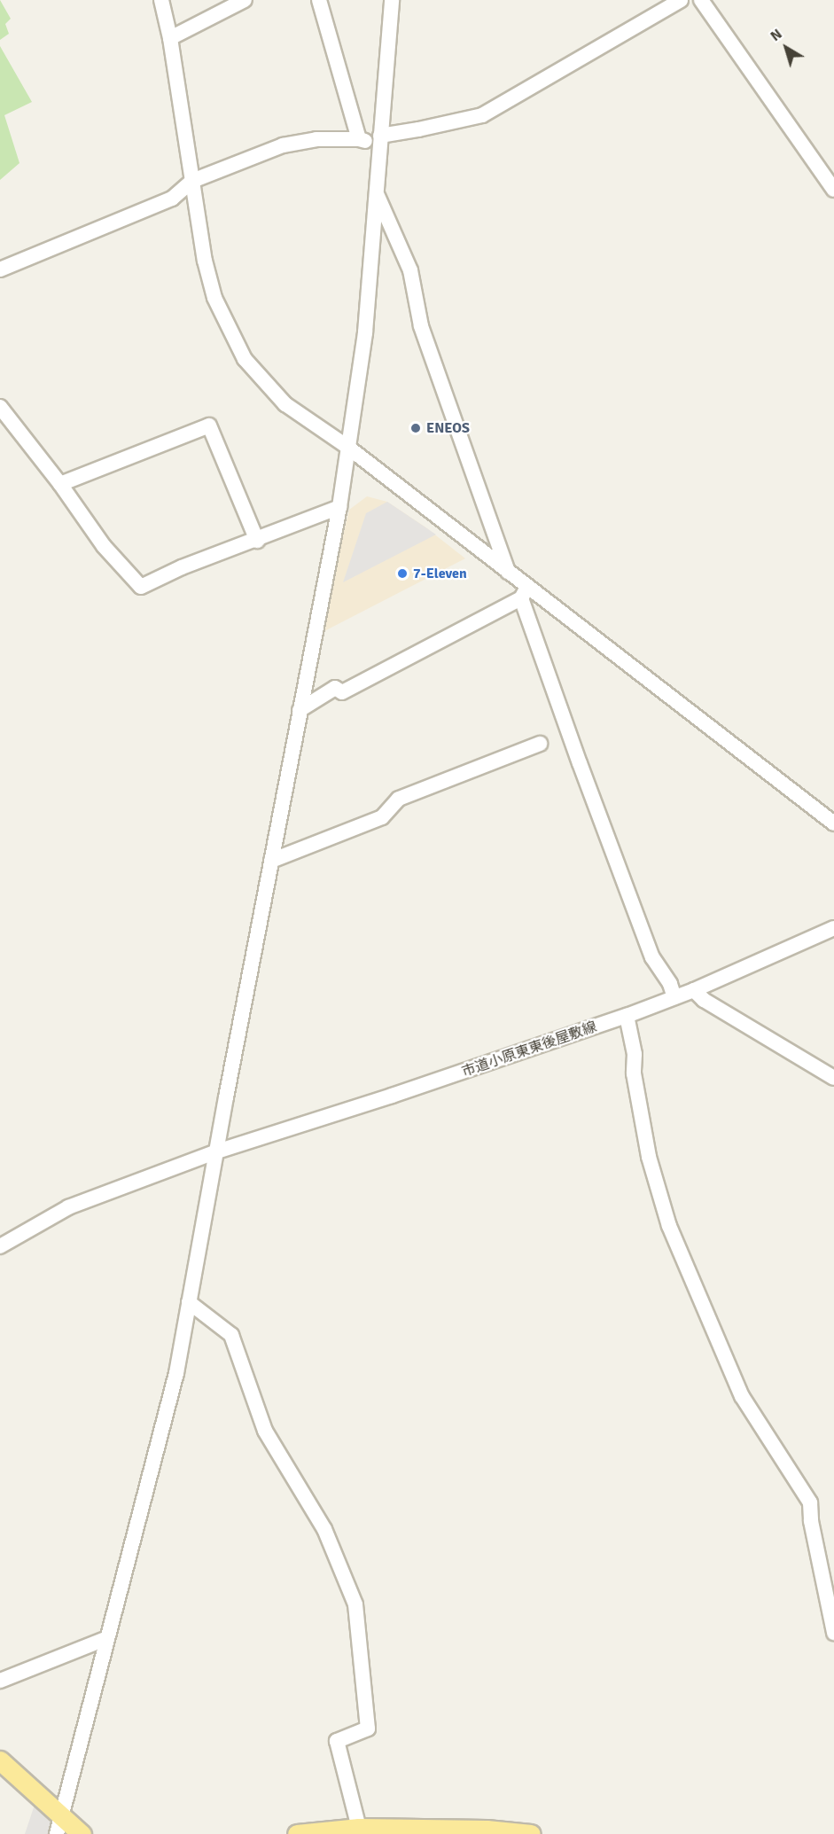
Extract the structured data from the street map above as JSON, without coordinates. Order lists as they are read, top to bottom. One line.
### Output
{"streets":{"street":["市道小原東東後屋敷線"]},"places":["ENEOS","7-Eleven"],"north":"top left"}
